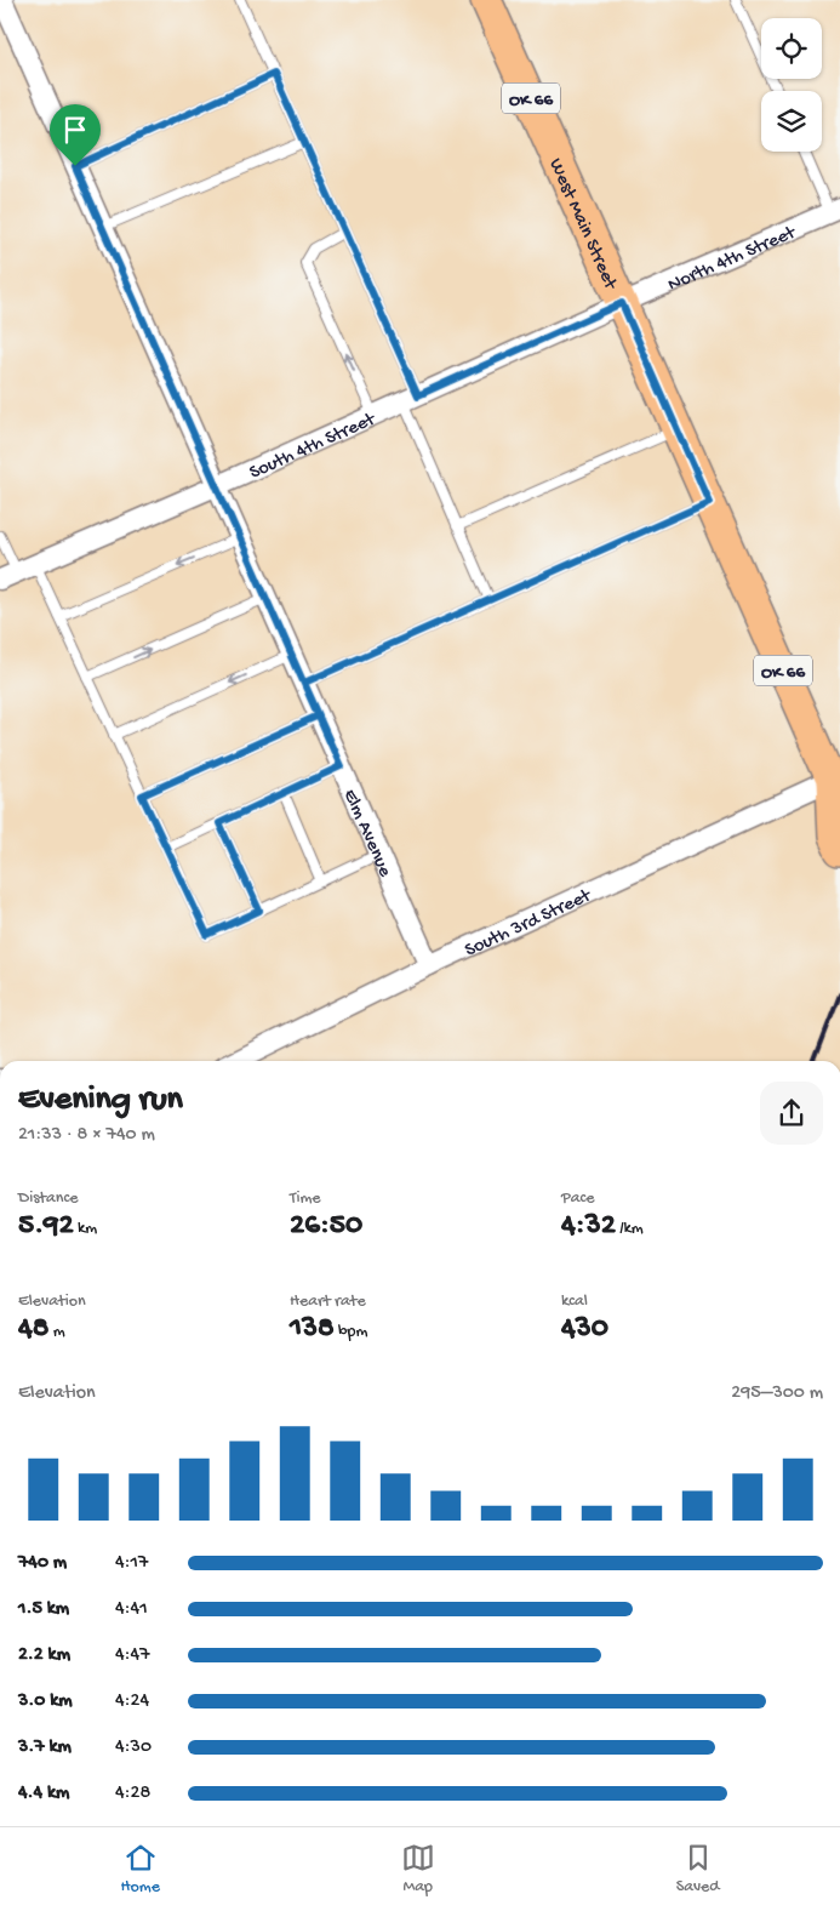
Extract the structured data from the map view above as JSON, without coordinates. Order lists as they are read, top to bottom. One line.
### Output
{"streets":{"main road":["OK 66","West Main Street"],"street":["North 4th Street","South 4th Street","Elm Avenue","South 3rd Street"]},"crossings":[["West Main Street","North 4th Street"],["West Main Street","South 4th Street"],["West Main Street","South 3rd Street"],["North 4th Street","South 4th Street"],["South 4th Street","Elm Avenue"],["Elm Avenue","South 3rd Street"]],"page":{"heading":["Evening run","21:33 · 8 × 740 m"],"stats":[["Distance","5.92 km"],["Time","26:50"],["Pace","4:32 /km"],["Elevation","48 m"],["Heart rate","138 bpm"],["kcal","430"]],"chart":["Elevation","295–300 m"],"list":[{"name":"740 m","note":"4:17"},{"name":"1.5 km","note":"4:41"},{"name":"2.2 km","note":"4:47"},{"name":"3.0 km","note":"4:24"},{"name":"3.7 km","note":"4:30"},{"name":"4.4 km","note":"4:28"}],"tabs":["Home","Map","Saved"]}}
